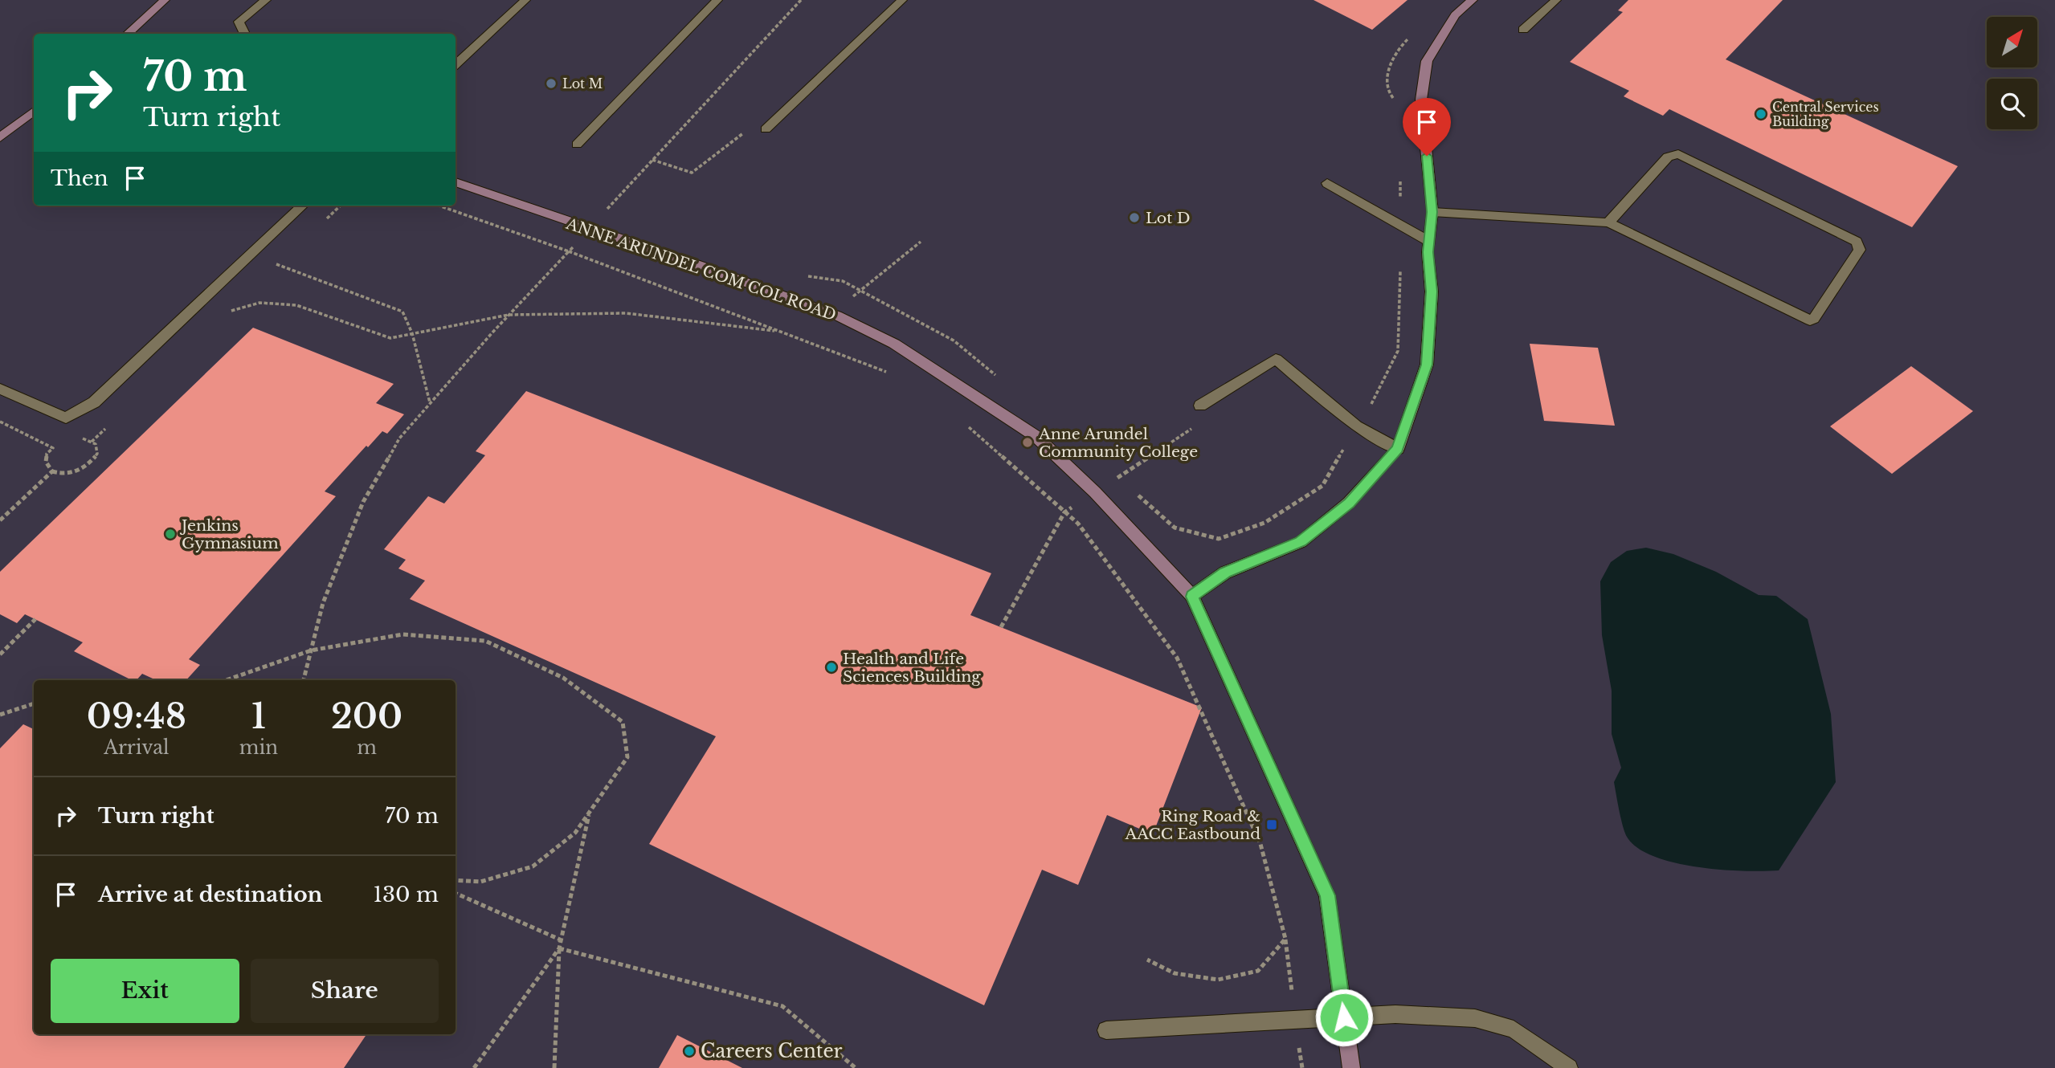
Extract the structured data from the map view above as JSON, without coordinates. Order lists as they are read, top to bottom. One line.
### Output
{"streets":{"street":["ANNE ARUNDEL COM COL ROAD"]},"places":{"other":["Lot M","Central Services Building","Lot D","Anne Arundel Community College","Jenkins Gymnasium","Health and Life Sciences Building","Careers Center"],"transit":["Ring Road & AACC Eastbound"]},"north":"top right","page":{"turn":["70 m","Turn right"],"then":"Then","eta":["09:48","Arrival","1","min","200","m"],"list":[{"name":"Turn right","value":"70 m"},{"name":"Arrive at destination","value":"130 m"}],"buttons":["Exit","Share"]}}
